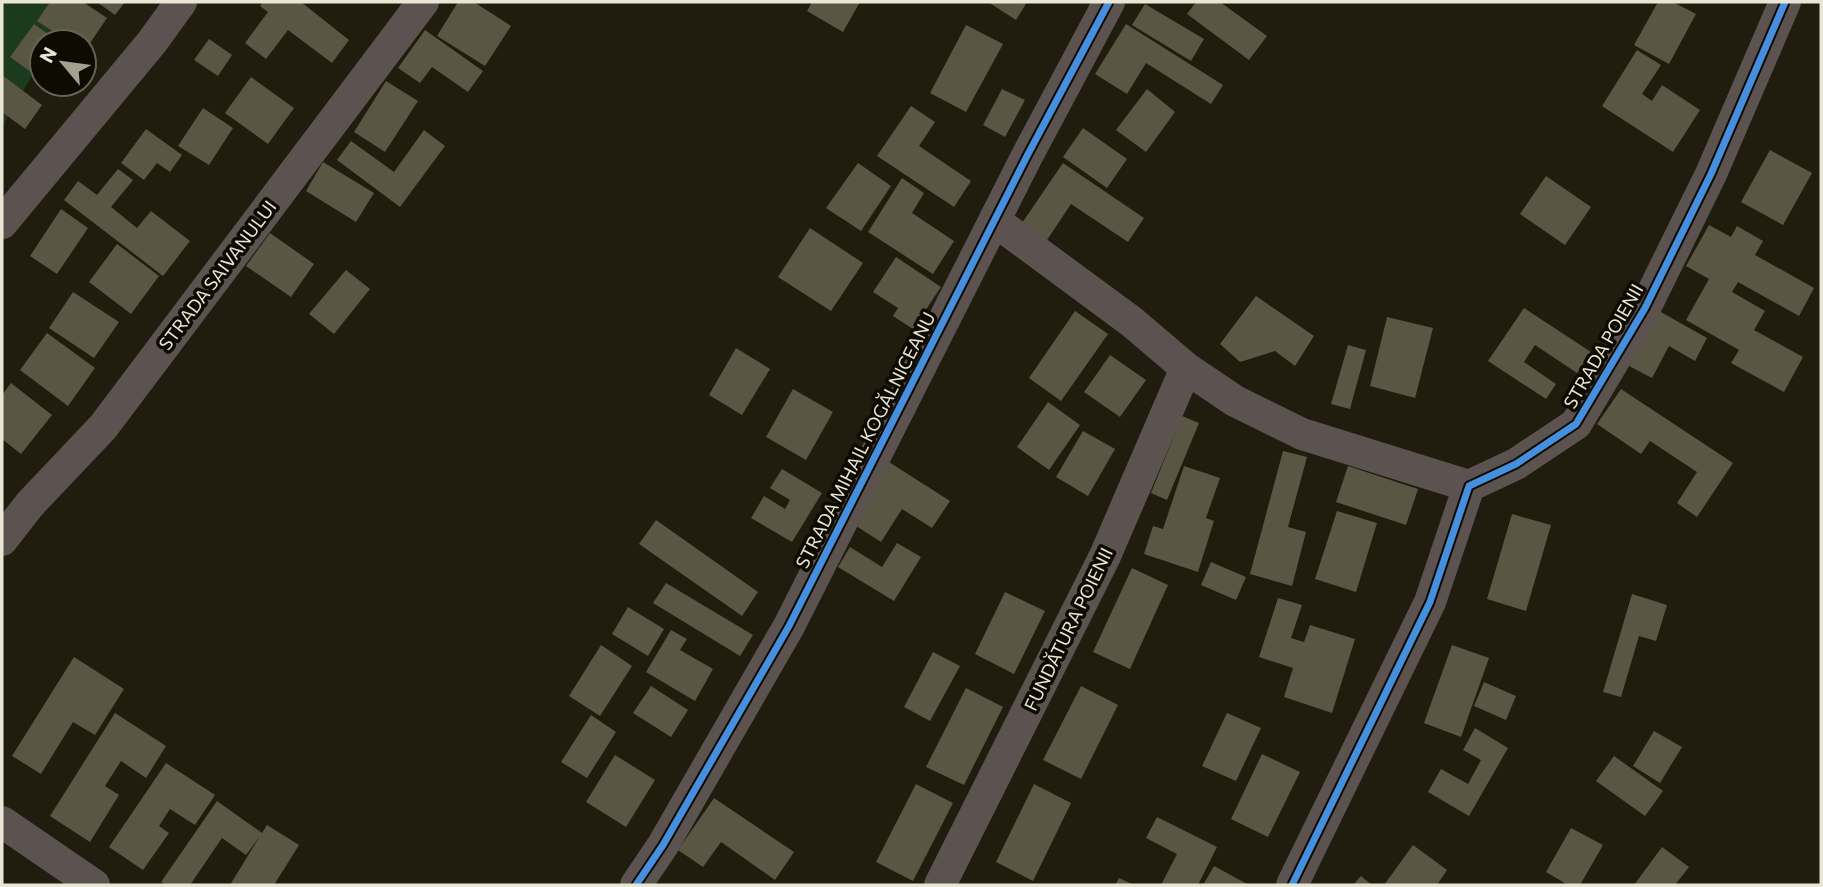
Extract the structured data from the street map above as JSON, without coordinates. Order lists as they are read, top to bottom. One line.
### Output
{"streets":{"street":["STRADA SAIVANULUI","STRADA POIENII","STRADA MIHAIL KOGĂLNICEANU","FUNDĂTURA POIENII"]},"north":"top left"}
